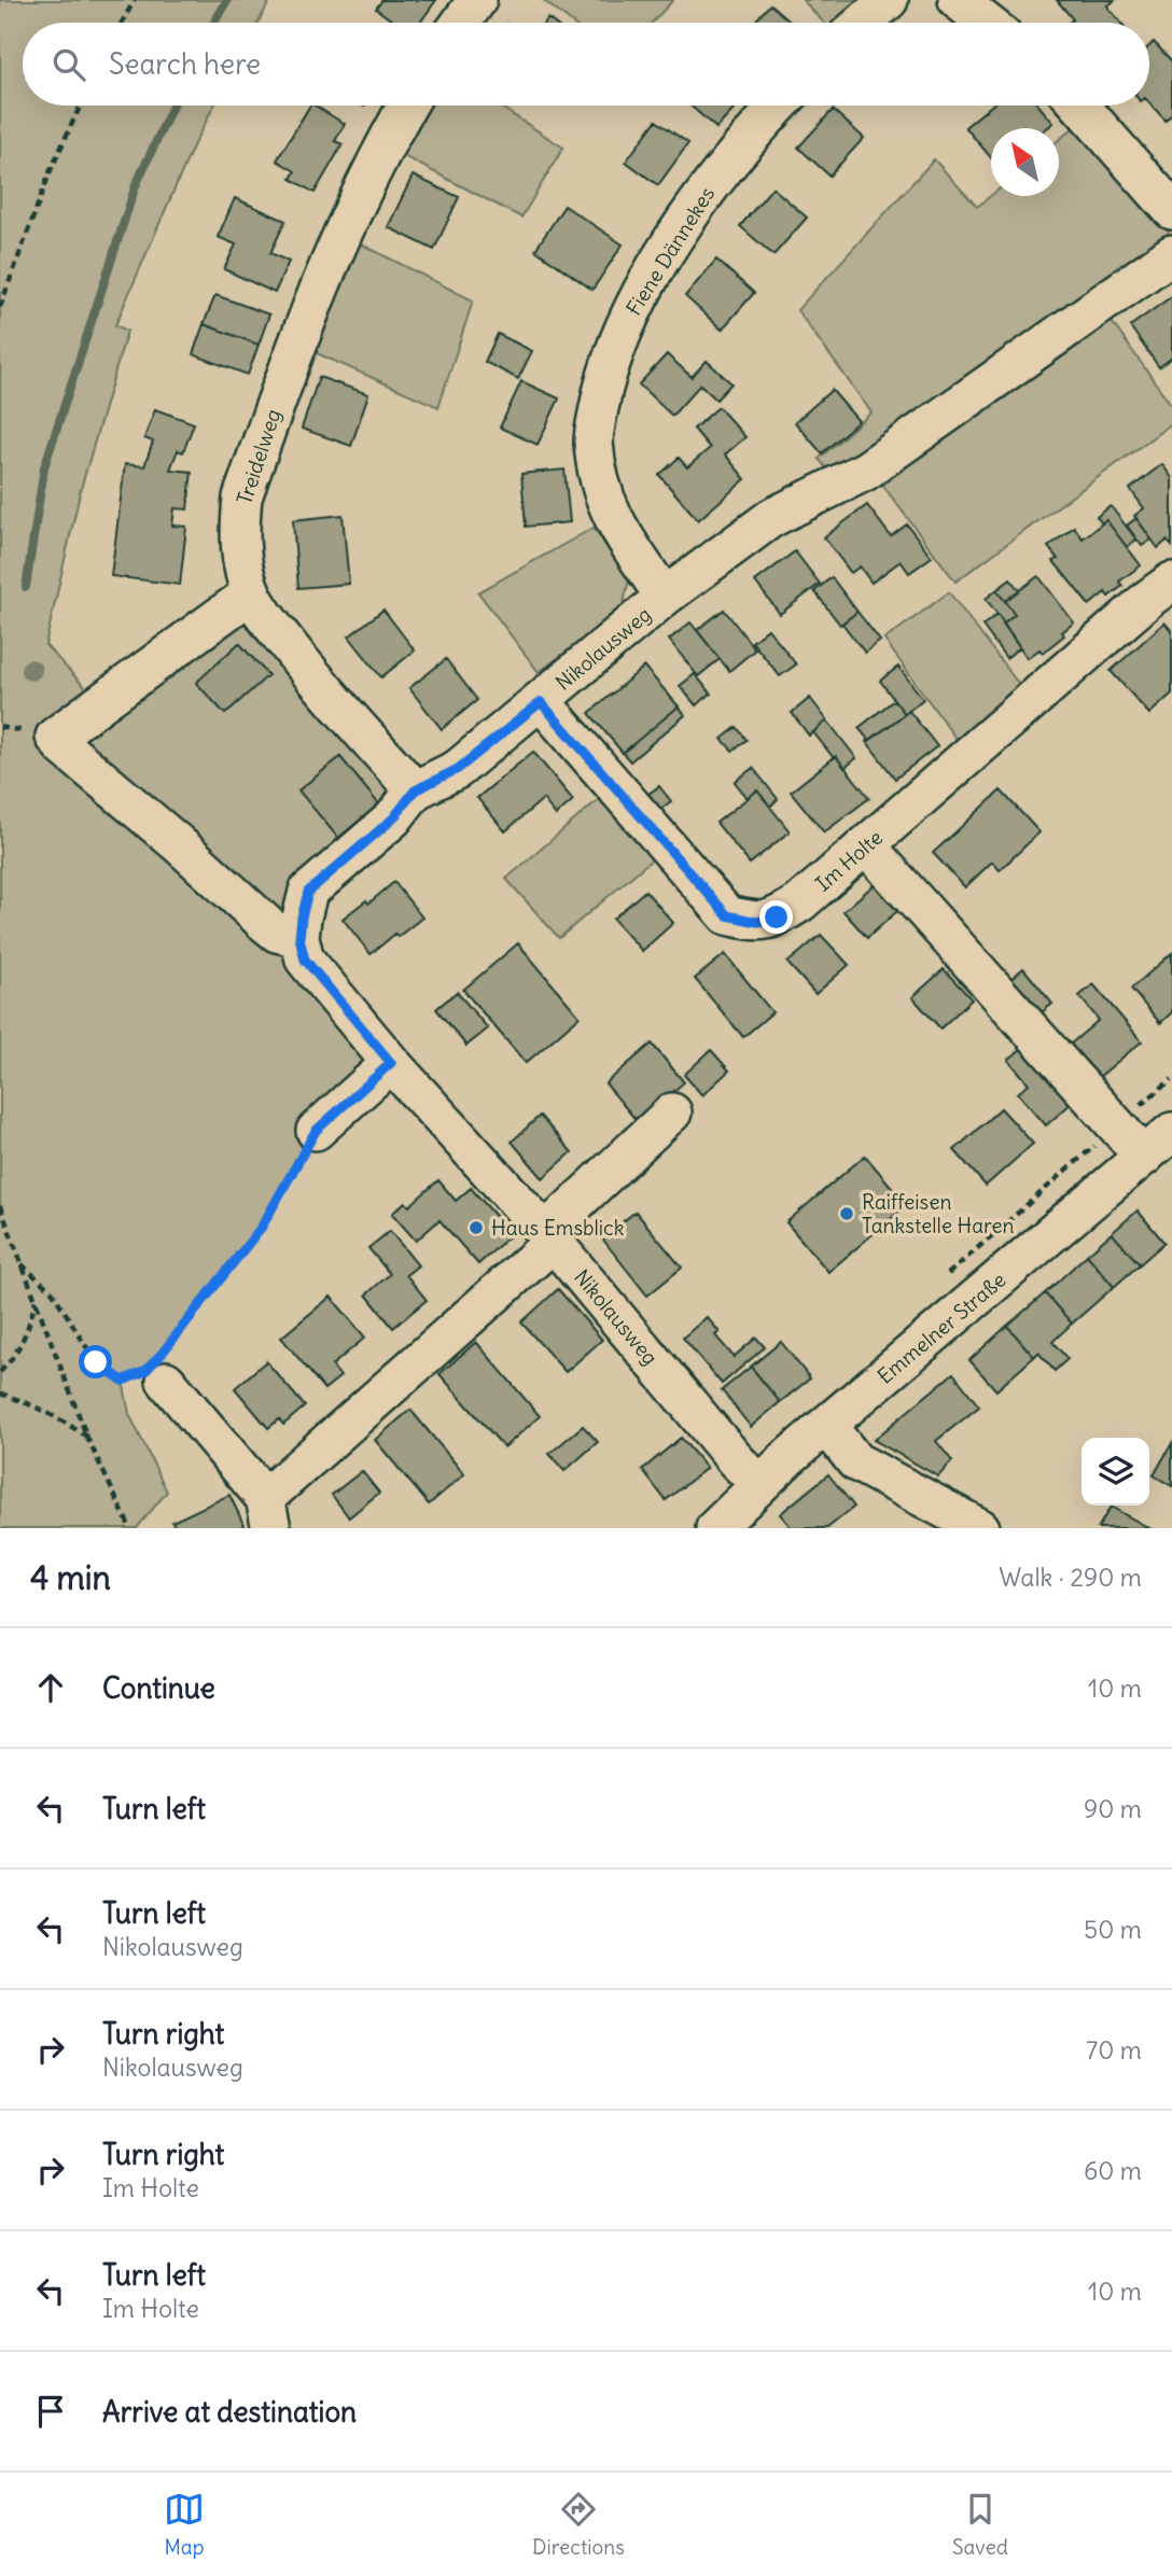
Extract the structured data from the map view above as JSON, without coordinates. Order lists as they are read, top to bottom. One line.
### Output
{"streets":{"street":["Fiene Dännekes","Treidelweg","Nikolausweg","Im Holte","Emmelner Straße"]},"crossings":[["Fiene Dännekes","Nikolausweg"],["Treidelweg","Nikolausweg"],["Nikolausweg","Im Holte"],["Nikolausweg","Emmelner Straße"]],"places":["Raiffeisen Tankstelle Haren","Haus Emsblick"],"north":"top left","page":{"search":"Search here","heading":["4 min","Walk · 290 m"],"list":[["Continue","10 m"],["Turn left","90 m"],["Turn left","Nikolausweg","50 m"],["Turn right","Nikolausweg","70 m"],["Turn right","Im Holte","60 m"],["Turn left","Im Holte","10 m"],"Arrive at destination"],"nav":["Map","Directions","Saved"]}}
